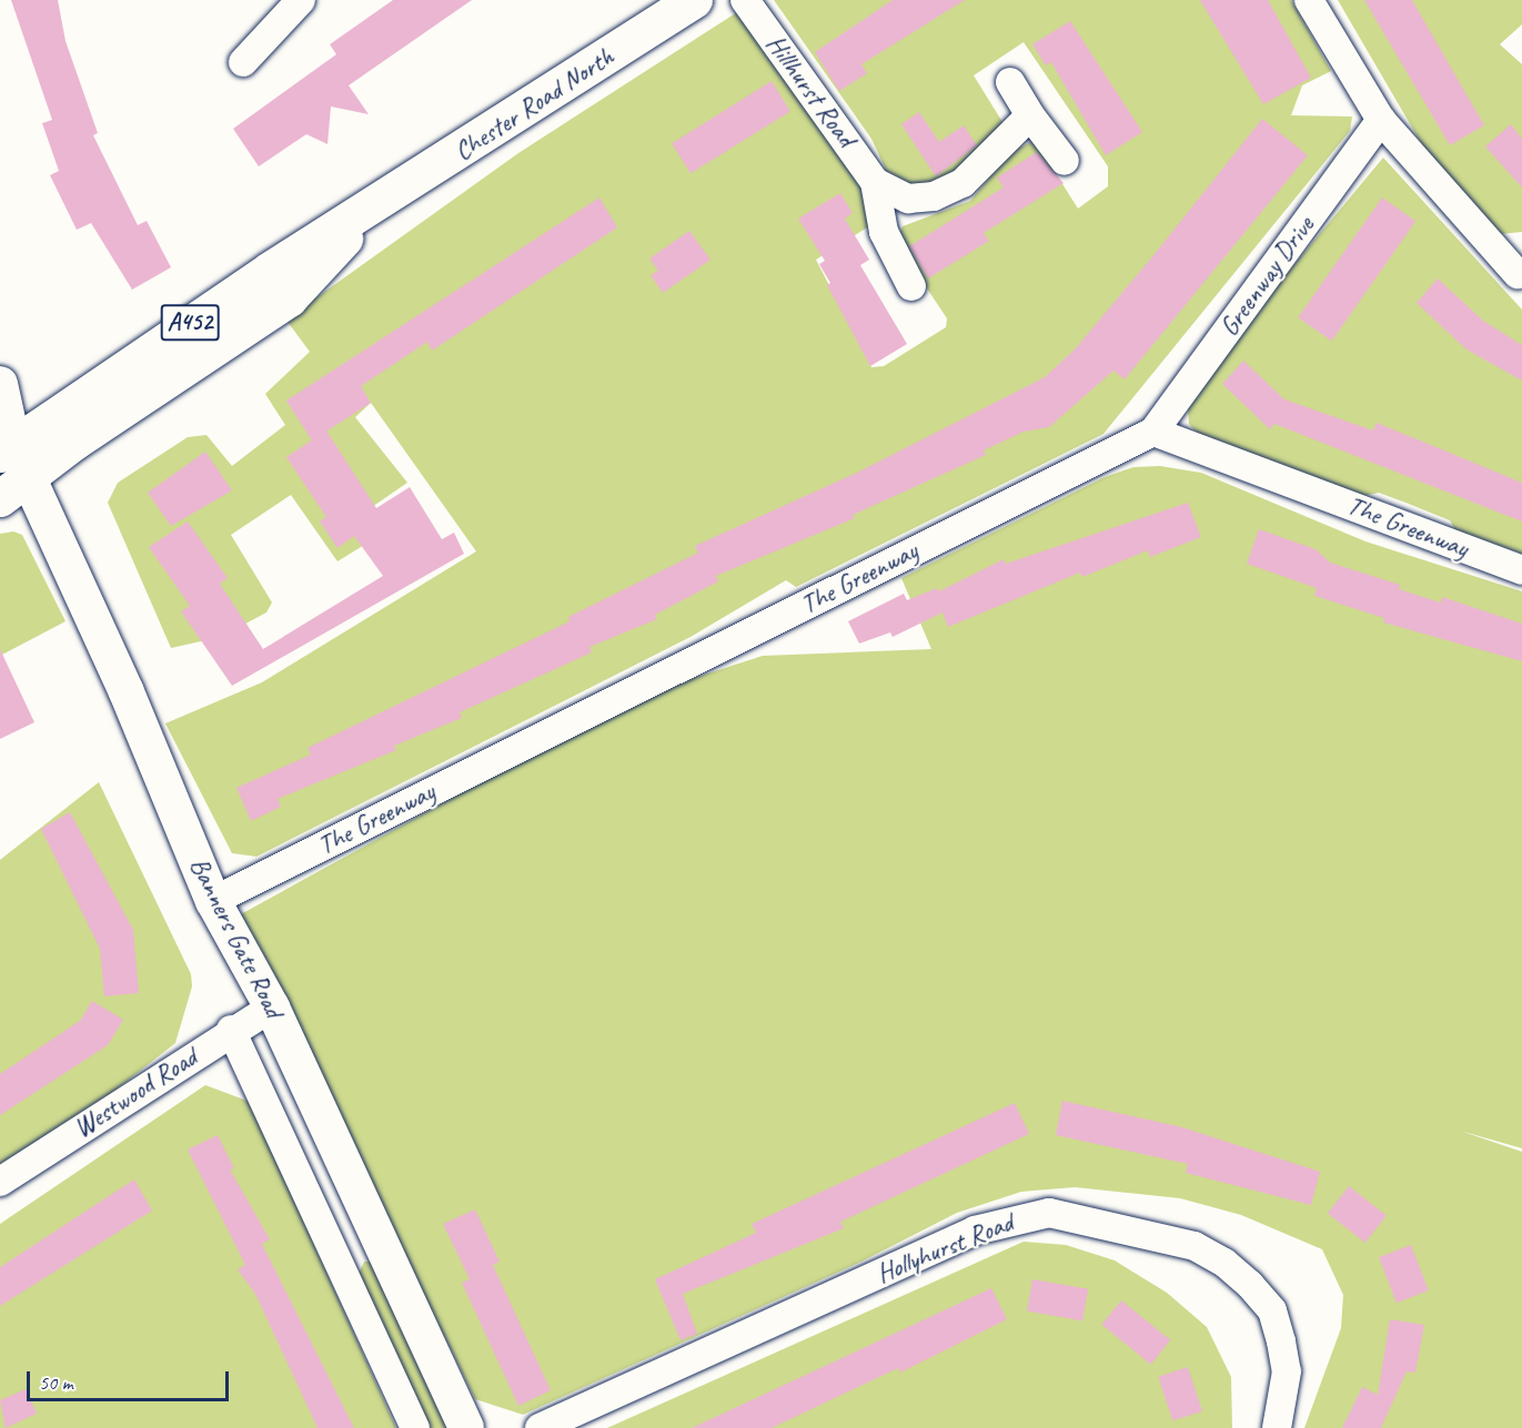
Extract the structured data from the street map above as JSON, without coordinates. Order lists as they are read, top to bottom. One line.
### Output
{"streets":{"highway":["Chester Road North","A452"],"street":["Hillhurst Road","Greenway Drive","The Greenway","Banners Gate Road","Westwood Road","Hollyhurst Road"]},"crossings":[["Chester Road North","Banners Gate Road"],["Greenway Drive","The Greenway"],["The Greenway","Banners Gate Road"],["Banners Gate Road","Westwood Road"]],"scale_bar":"50 m"}
